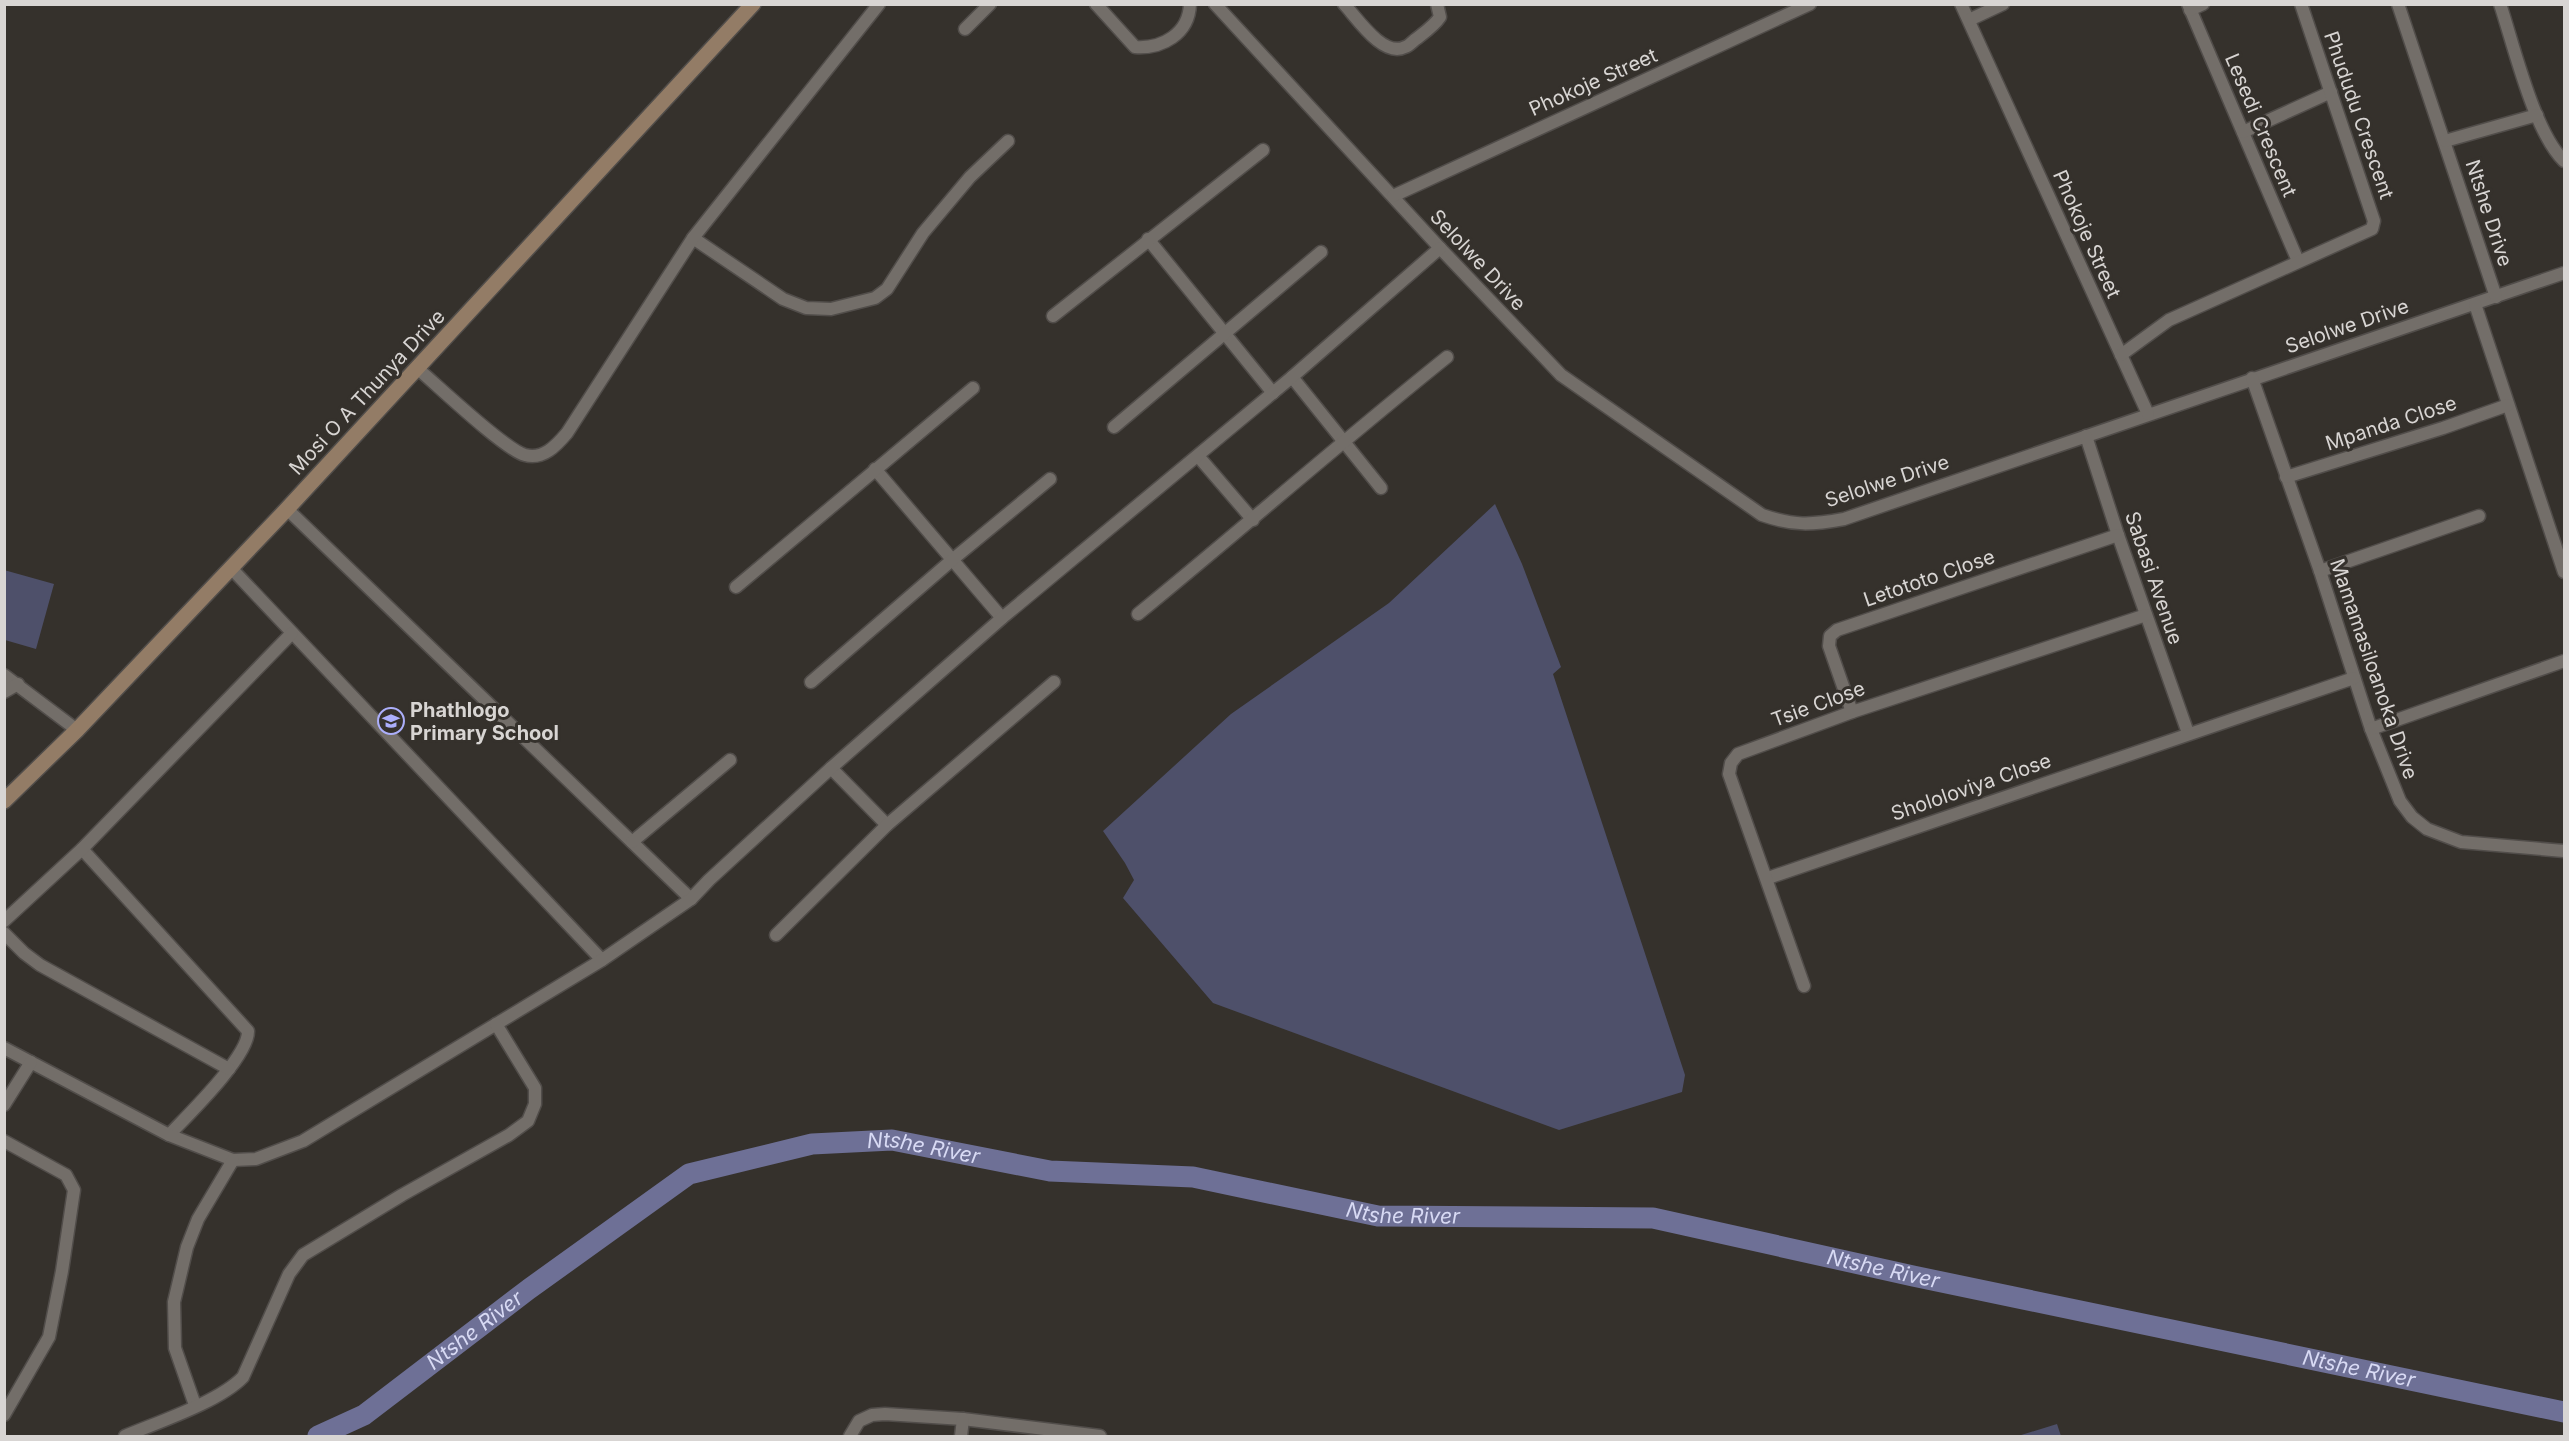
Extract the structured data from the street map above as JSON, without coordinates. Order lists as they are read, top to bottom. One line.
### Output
{"streets":{"street":["Phokoje Street","Phududu Crescent","Lesedi Crescent","Ntshe Drive","Selolwe Drive","Mosi O A Thunya Drive","Mpanda Close","Letototo Close","Sabasi Avenue","Mamamasiloanoka Drive","Tsie Close","Shololoviya Close"]},"crossings":[["Phokoje Street","Selolwe Drive"],["Phududu Crescent","Lesedi Crescent"],["Ntshe Drive","Selolwe Drive"],["Selolwe Drive","Sabasi Avenue"],["Selolwe Drive","Mamamasiloanoka Drive"],["Mpanda Close","Mamamasiloanoka Drive"],["Letototo Close","Sabasi Avenue"],["Letototo Close","Tsie Close"],["Sabasi Avenue","Tsie Close"],["Sabasi Avenue","Shololoviya Close"],["Mamamasiloanoka Drive","Shololoviya Close"],["Tsie Close","Shololoviya Close"]],"water":["Ntshe River"],"places":{"school or university":["Phathlogo Primary School"]}}
